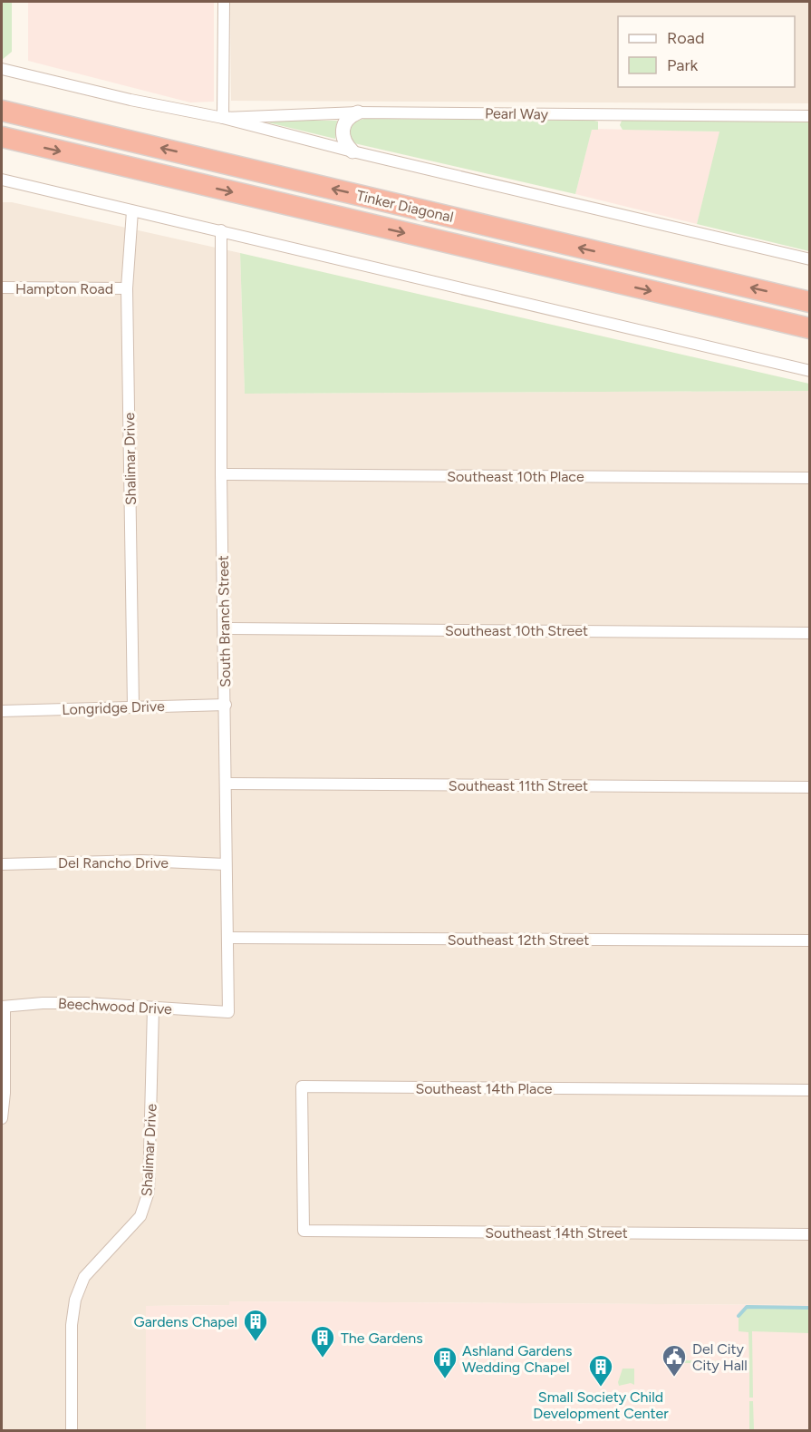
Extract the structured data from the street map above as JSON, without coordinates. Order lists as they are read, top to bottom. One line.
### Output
{"streets":{"highway":["Tinker Diagonal"],"street":["Pearl Way","Hampton Road","Shalimar Drive","Southeast 10th Place","South Branch Street","Southeast 10th Street","Longridge Drive","Southeast 11th Street","Del Rancho Drive","Southeast 12th Street","Beechwood Drive","Southeast 14th Place","Southeast 14th Street"]},"crossings":[["Hampton Road","Shalimar Drive"],["Shalimar Drive","Longridge Drive"],["Shalimar Drive","Beechwood Drive"],["Southeast 10th Place","South Branch Street"],["South Branch Street","Southeast 10th Street"],["South Branch Street","Longridge Drive"],["South Branch Street","Southeast 11th Street"],["South Branch Street","Del Rancho Drive"],["South Branch Street","Southeast 12th Street"],["South Branch Street","Beechwood Drive"],["Southeast 14th Place","Southeast 14th Street"]],"places":{"building":["Gardens Chapel","The Gardens","Ashland Gardens Wedding Chapel","Small Society Child Development Center"],"public building":["Del City City Hall"]},"legend":["Road","Park"]}
